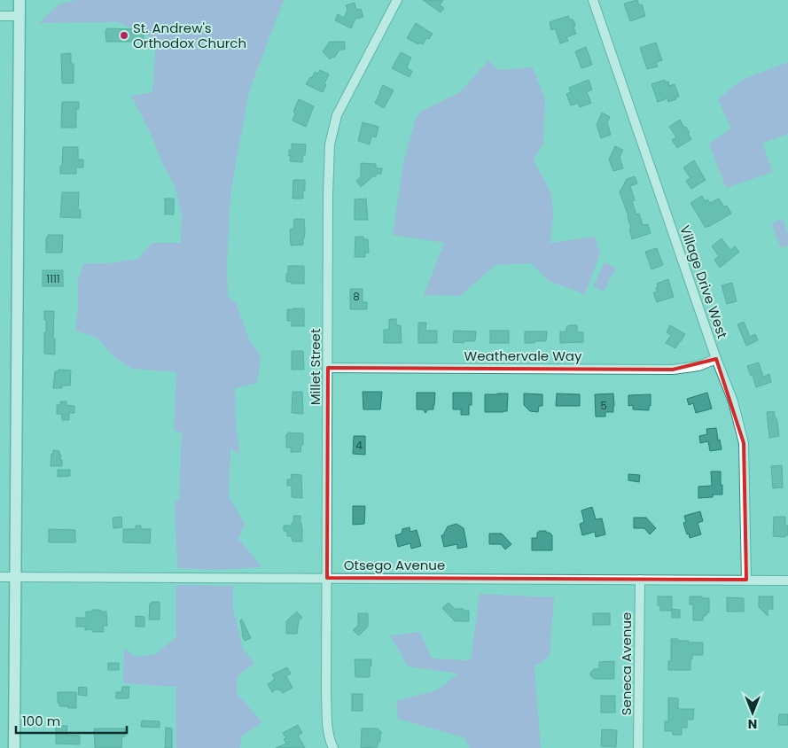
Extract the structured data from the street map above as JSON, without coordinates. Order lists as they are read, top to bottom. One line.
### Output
{"streets":{"street":["Village Drive West","Weathervale Way","Millet Street","Otsego Avenue","Seneca Avenue"]},"crossings":[["Village Drive West","Weathervale Way"],["Village Drive West","Otsego Avenue"],["Weathervale Way","Millet Street"],["Millet Street","Otsego Avenue"],["Otsego Avenue","Seneca Avenue"]],"places":["St. Andrew's Orthodox Church"],"house_numbers":["1111","8","5","4"],"scale_bar":"100 m","north":"bottom"}
